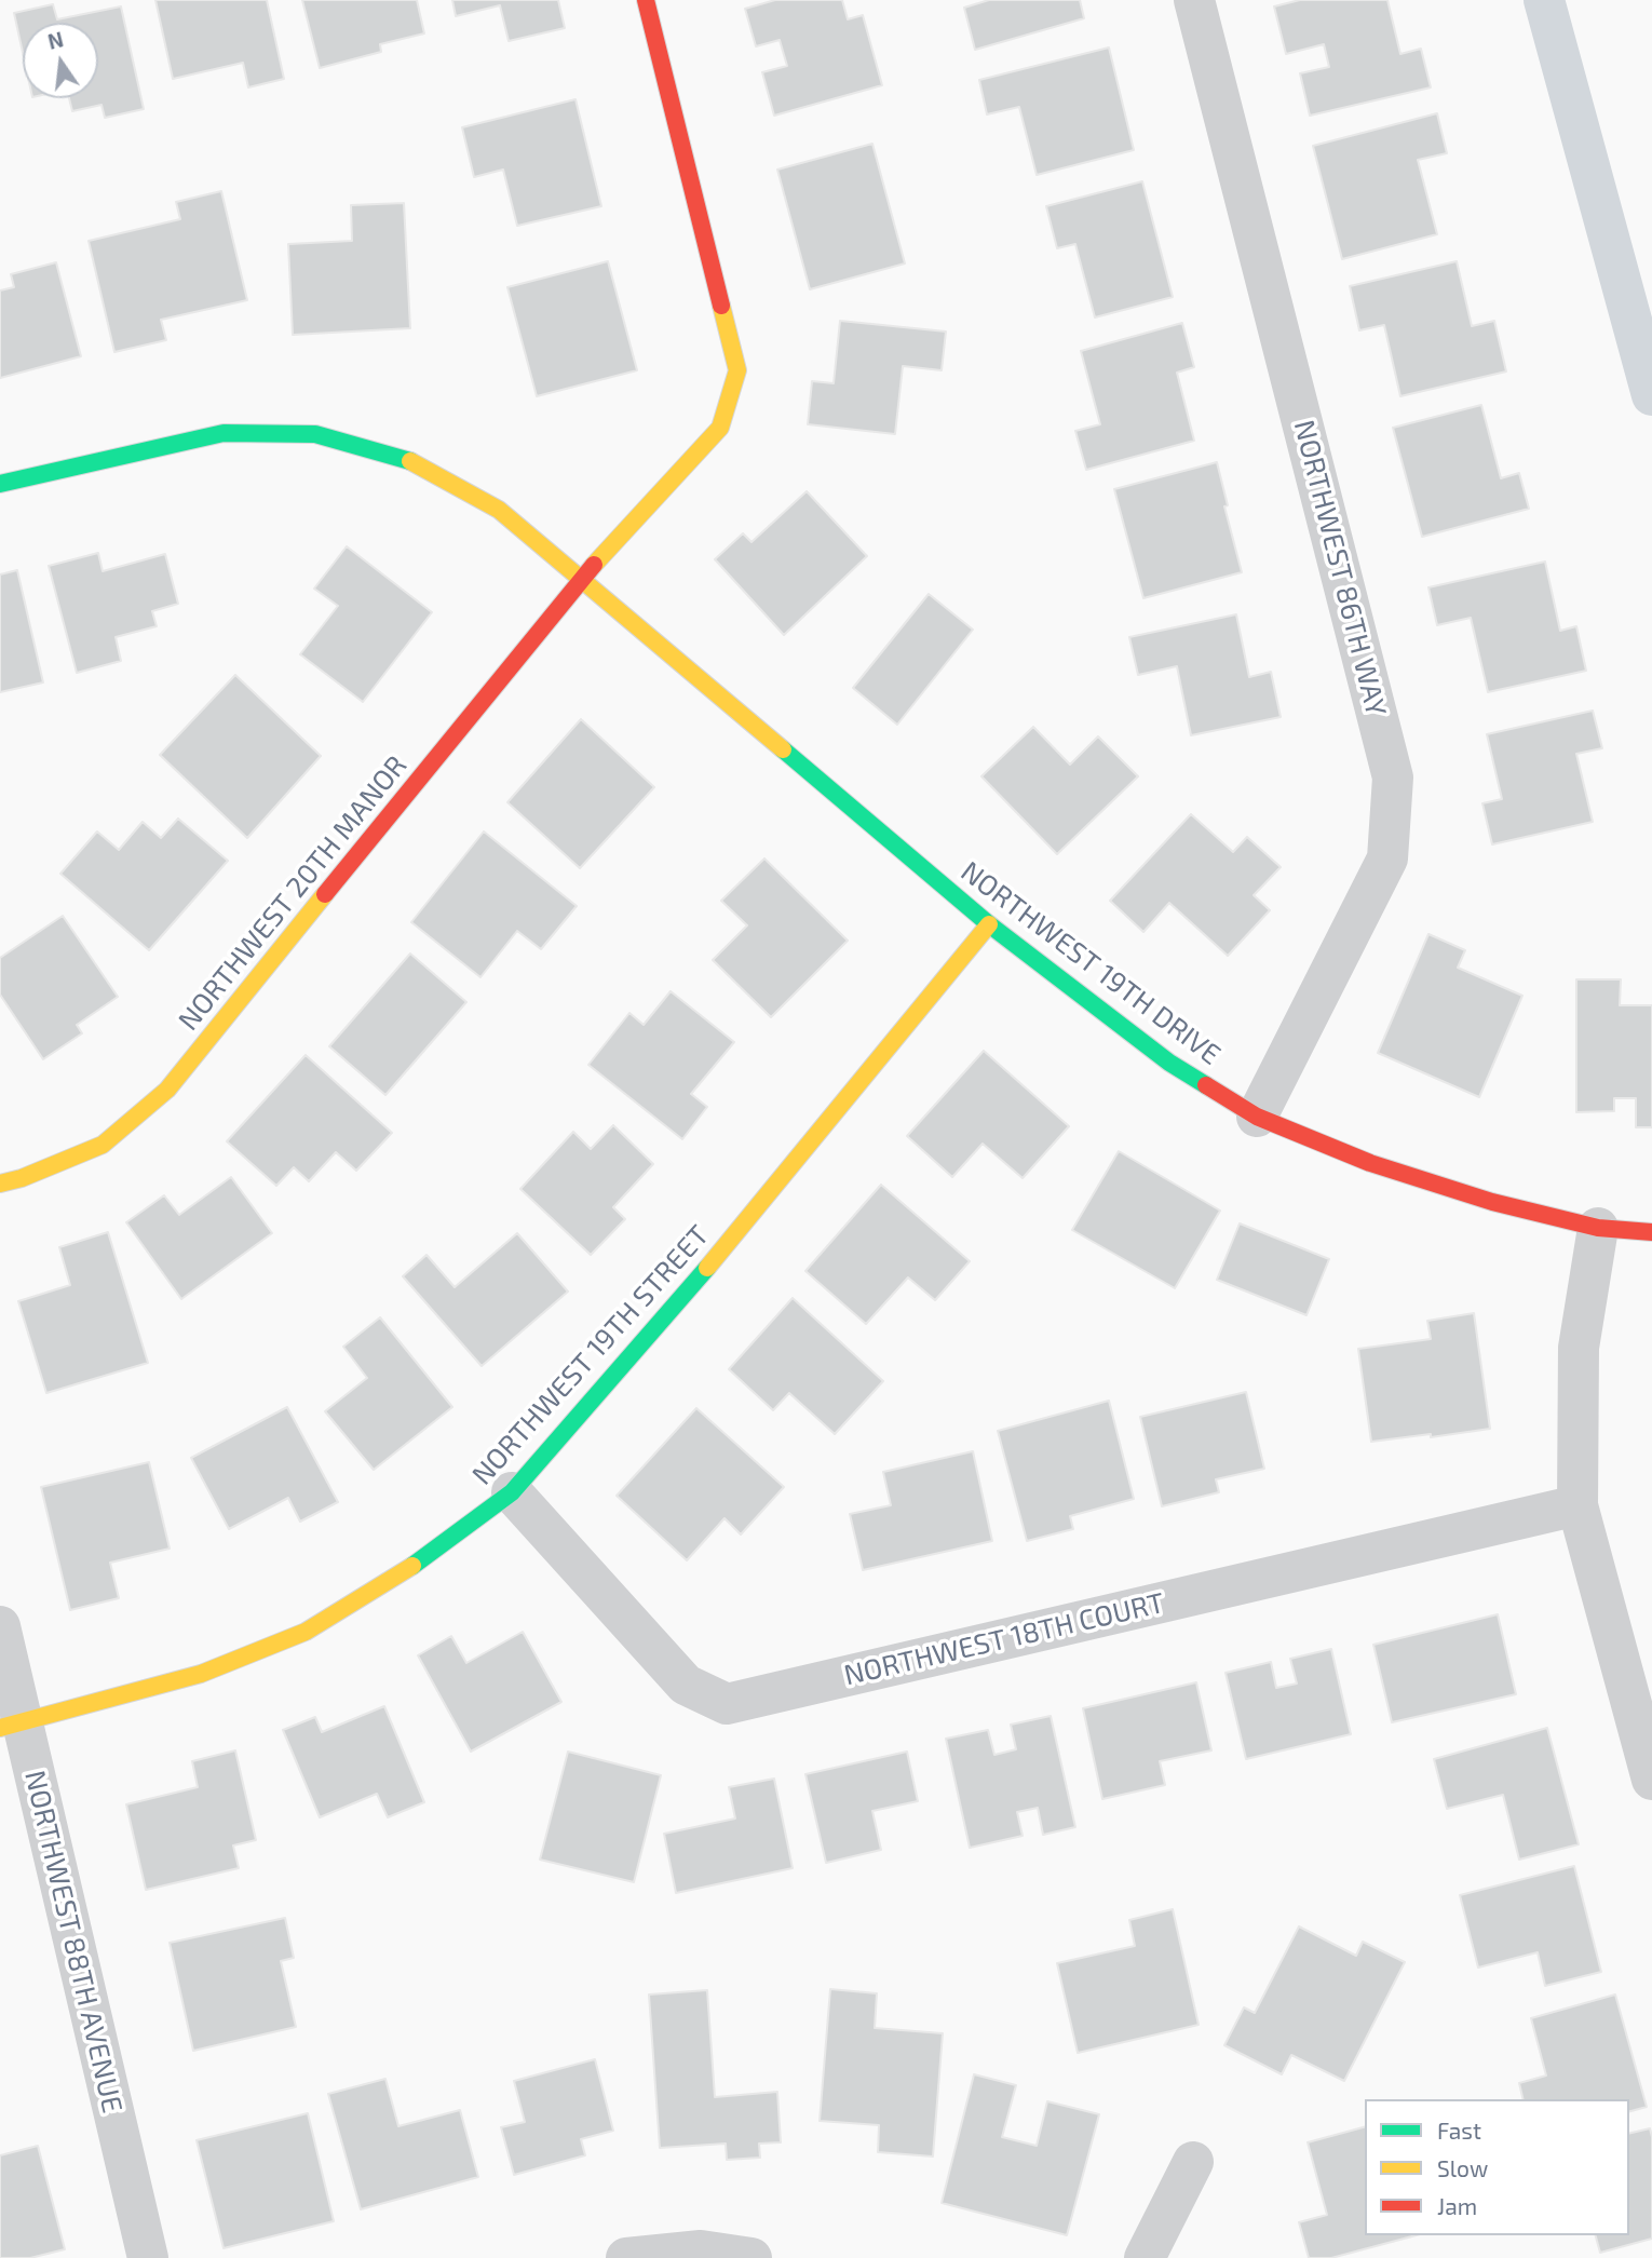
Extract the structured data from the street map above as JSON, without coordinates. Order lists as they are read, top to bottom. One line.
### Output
{"streets":{"street":["NORTHWEST 86TH WAY","NORTHWEST 20TH MANOR","NORTHWEST 19TH DRIVE","NORTHWEST 19TH STREET","NORTHWEST 18TH COURT","NORTHWEST 88TH AVENUE"]},"crossings":[["NORTHWEST 86TH WAY","NORTHWEST 19TH DRIVE"],["NORTHWEST 20TH MANOR","NORTHWEST 19TH DRIVE"],["NORTHWEST 19TH DRIVE","NORTHWEST 19TH STREET"],["NORTHWEST 19TH STREET","NORTHWEST 18TH COURT"],["NORTHWEST 19TH STREET","NORTHWEST 88TH AVENUE"]],"legend":["Fast","Slow","Jam"],"north":"top"}
